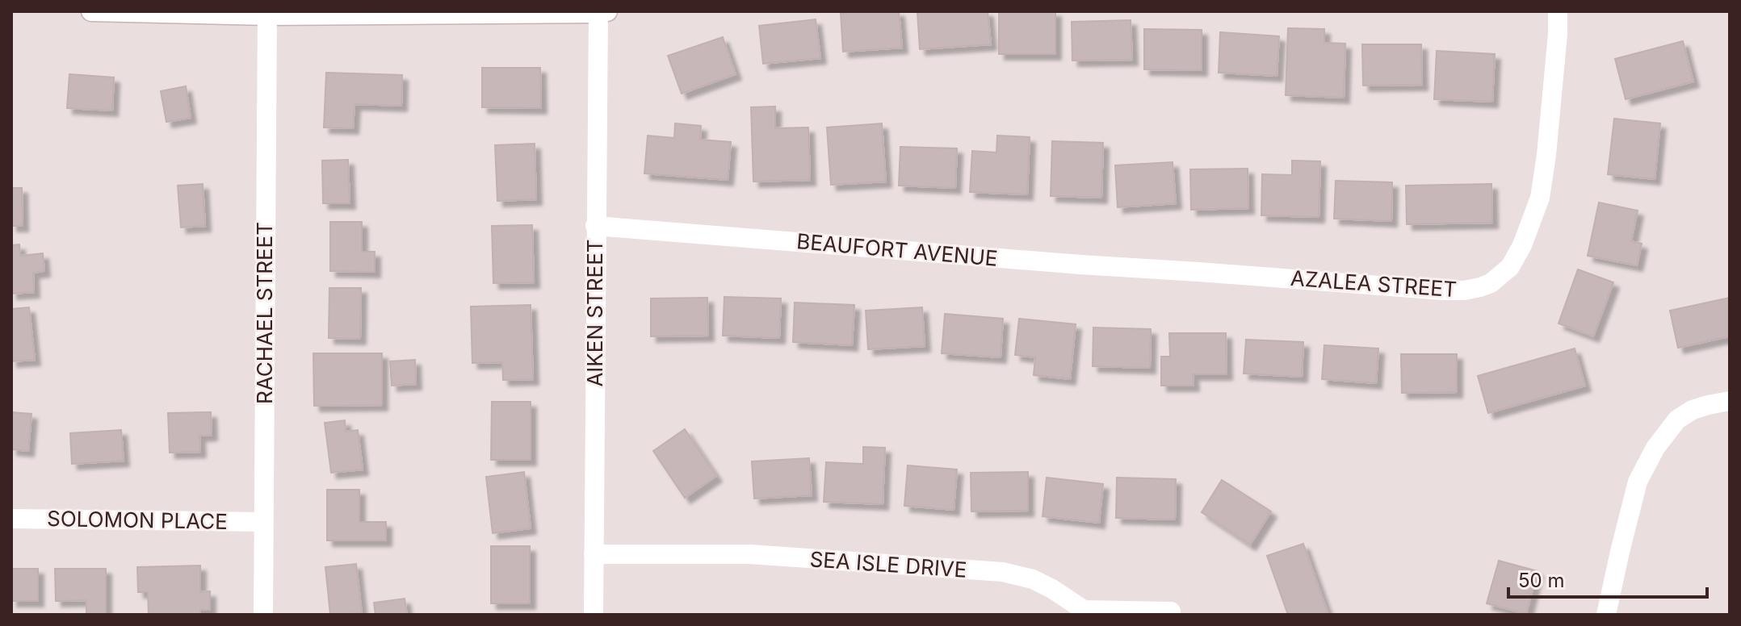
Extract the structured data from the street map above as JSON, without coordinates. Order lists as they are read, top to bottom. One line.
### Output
{"streets":{"street":["BEAUFORT AVENUE","AZALEA STREET","RACHAEL STREET","AIKEN STREET","SOLOMON PLACE","SEA ISLE DRIVE"]},"crossings":[["BEAUFORT AVENUE","AZALEA STREET"],["BEAUFORT AVENUE","AIKEN STREET"],["RACHAEL STREET","SOLOMON PLACE"],["AIKEN STREET","SEA ISLE DRIVE"]],"scale_bar":"50 m"}
